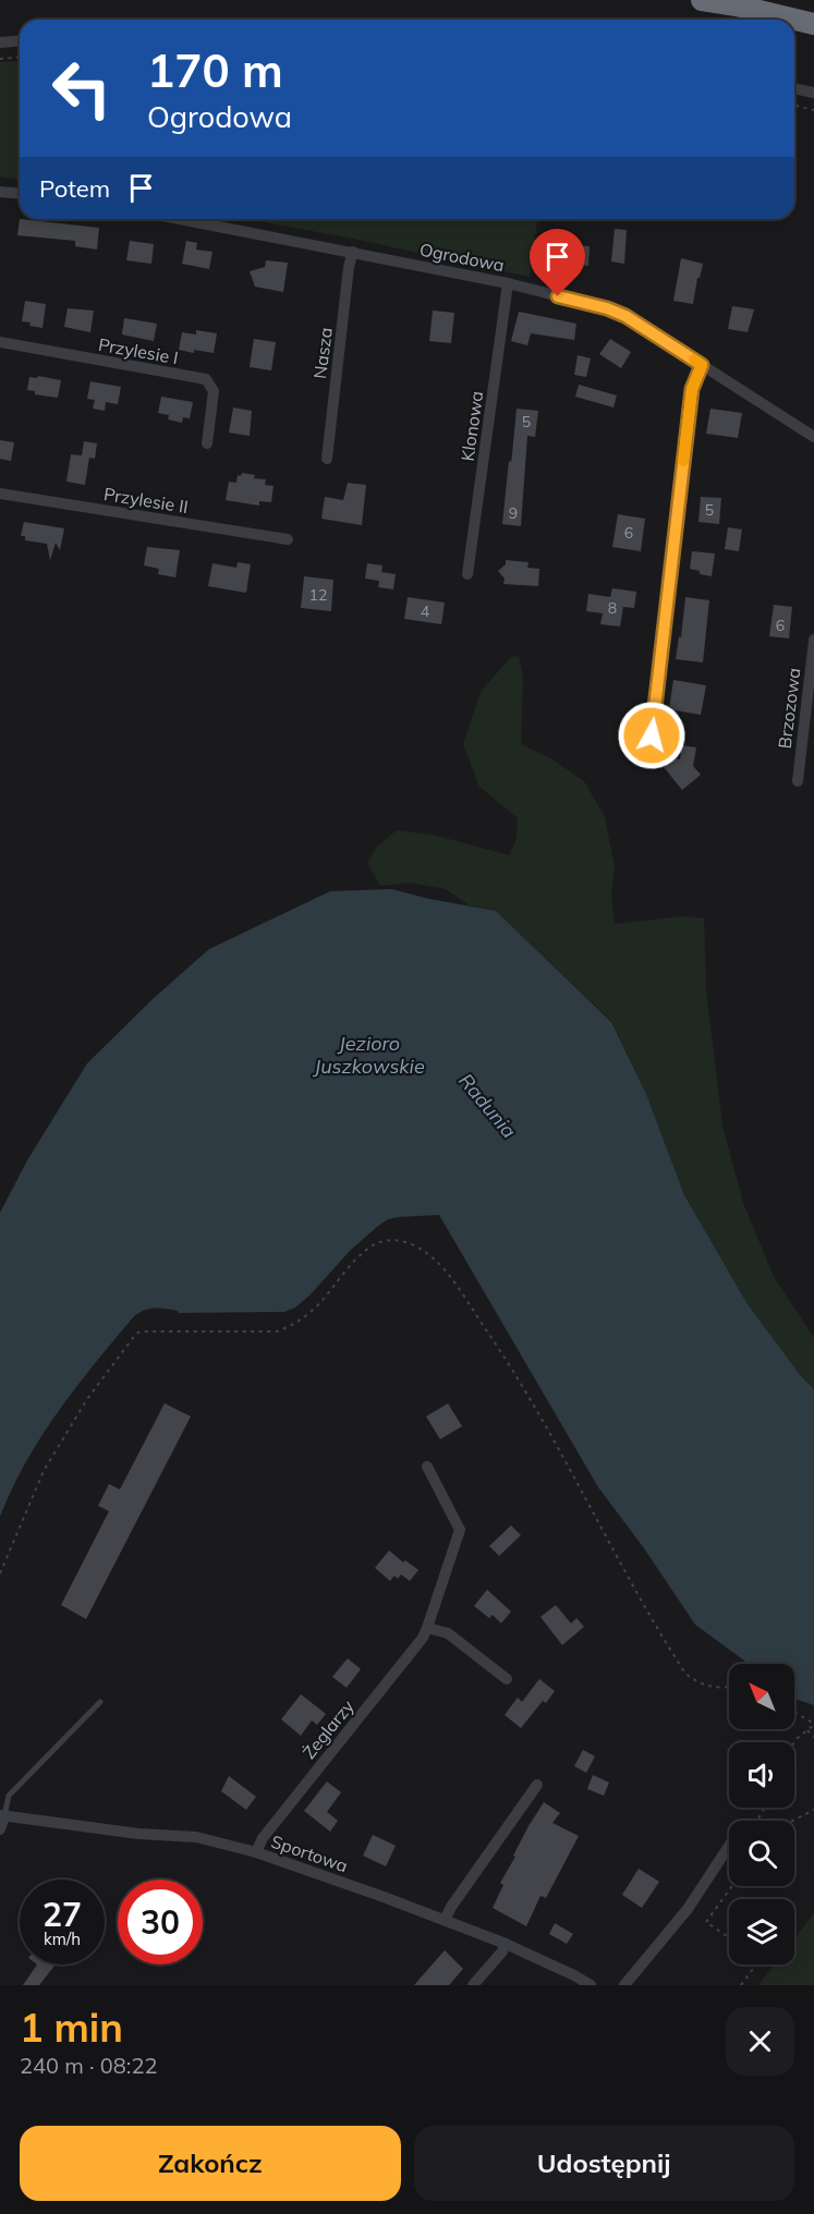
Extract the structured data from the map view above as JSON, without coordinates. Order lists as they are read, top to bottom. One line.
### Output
{"streets":{"street":["Ogrodowa","Przylesie I","Nasza","Klonowa","Przylesie II","Brzozowa","Żeglarzy","Sportowa"]},"crossings":[["Ogrodowa","Nasza"],["Ogrodowa","Klonowa"],["Żeglarzy","Sportowa"]],"water":["Jezioro Juszkowskie","Radunia"],"house_numbers":["5","5","9","6","12","8","4","6"],"north":"top left","page":{"turn":["170 m","Ogrodowa"],"then":"Potem","speed":"27 km/h","limit":"30","heading":["1 min","240 m · 08:22"],"buttons":["Zakończ","Udostępnij"]}}
